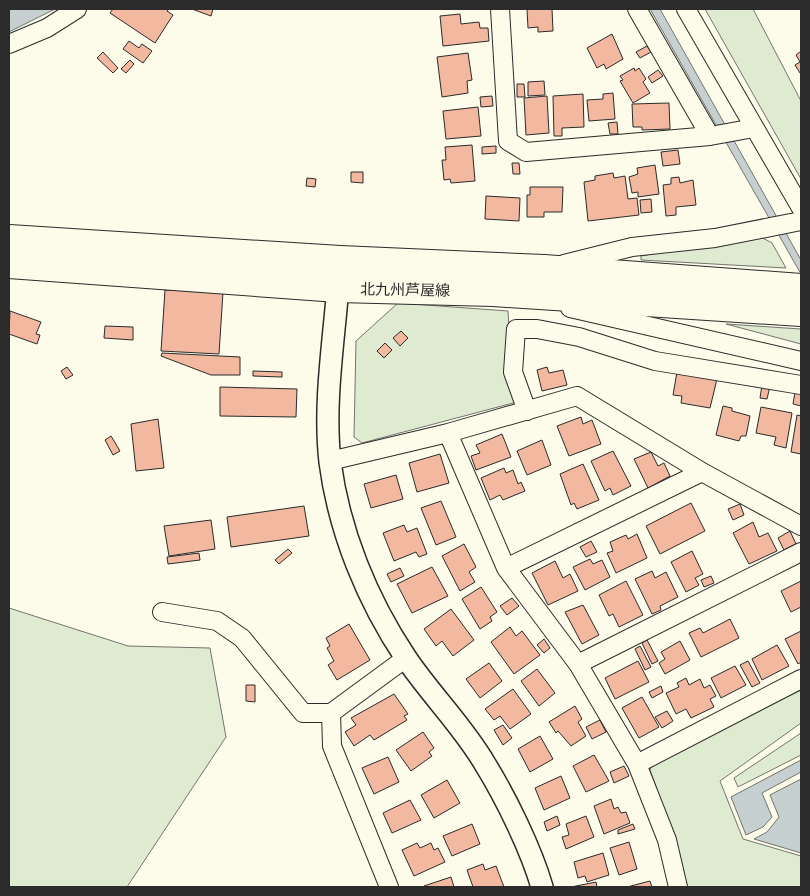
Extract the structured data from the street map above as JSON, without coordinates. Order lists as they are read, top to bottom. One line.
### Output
{"streets":{"main road":["北九州芦屋線"]}}
